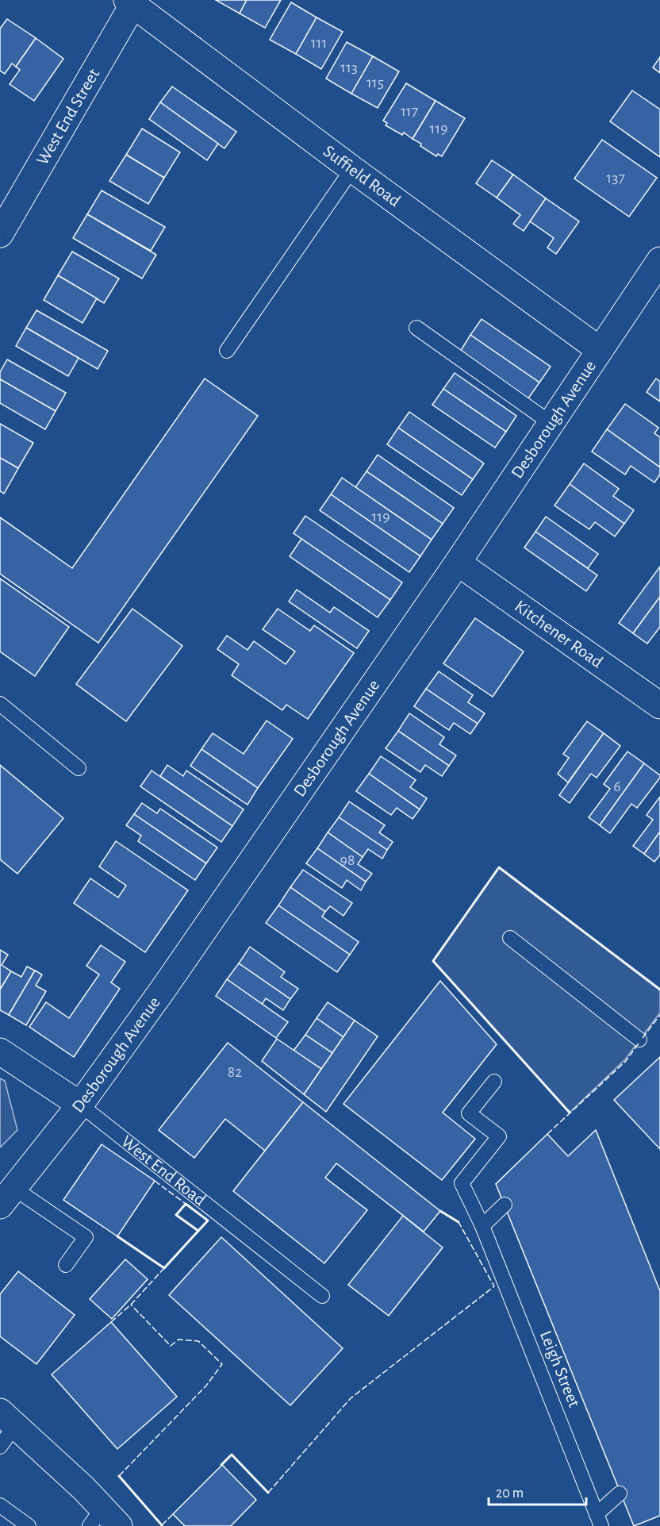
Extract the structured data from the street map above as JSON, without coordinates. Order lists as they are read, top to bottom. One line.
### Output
{"streets":{"street":["West End Street","Suffield Road","Desborough Avenue","Kitchener Road","West End Road"],"lane":["Leigh Street"]},"crossings":[["West End Street","Suffield Road"],["Suffield Road","Desborough Avenue"],["Desborough Avenue","Kitchener Road"],["Desborough Avenue","West End Road"]],"house_numbers":["111","113","115","117","119","137","119","6","98","82"],"scale_bar":"20 m"}
